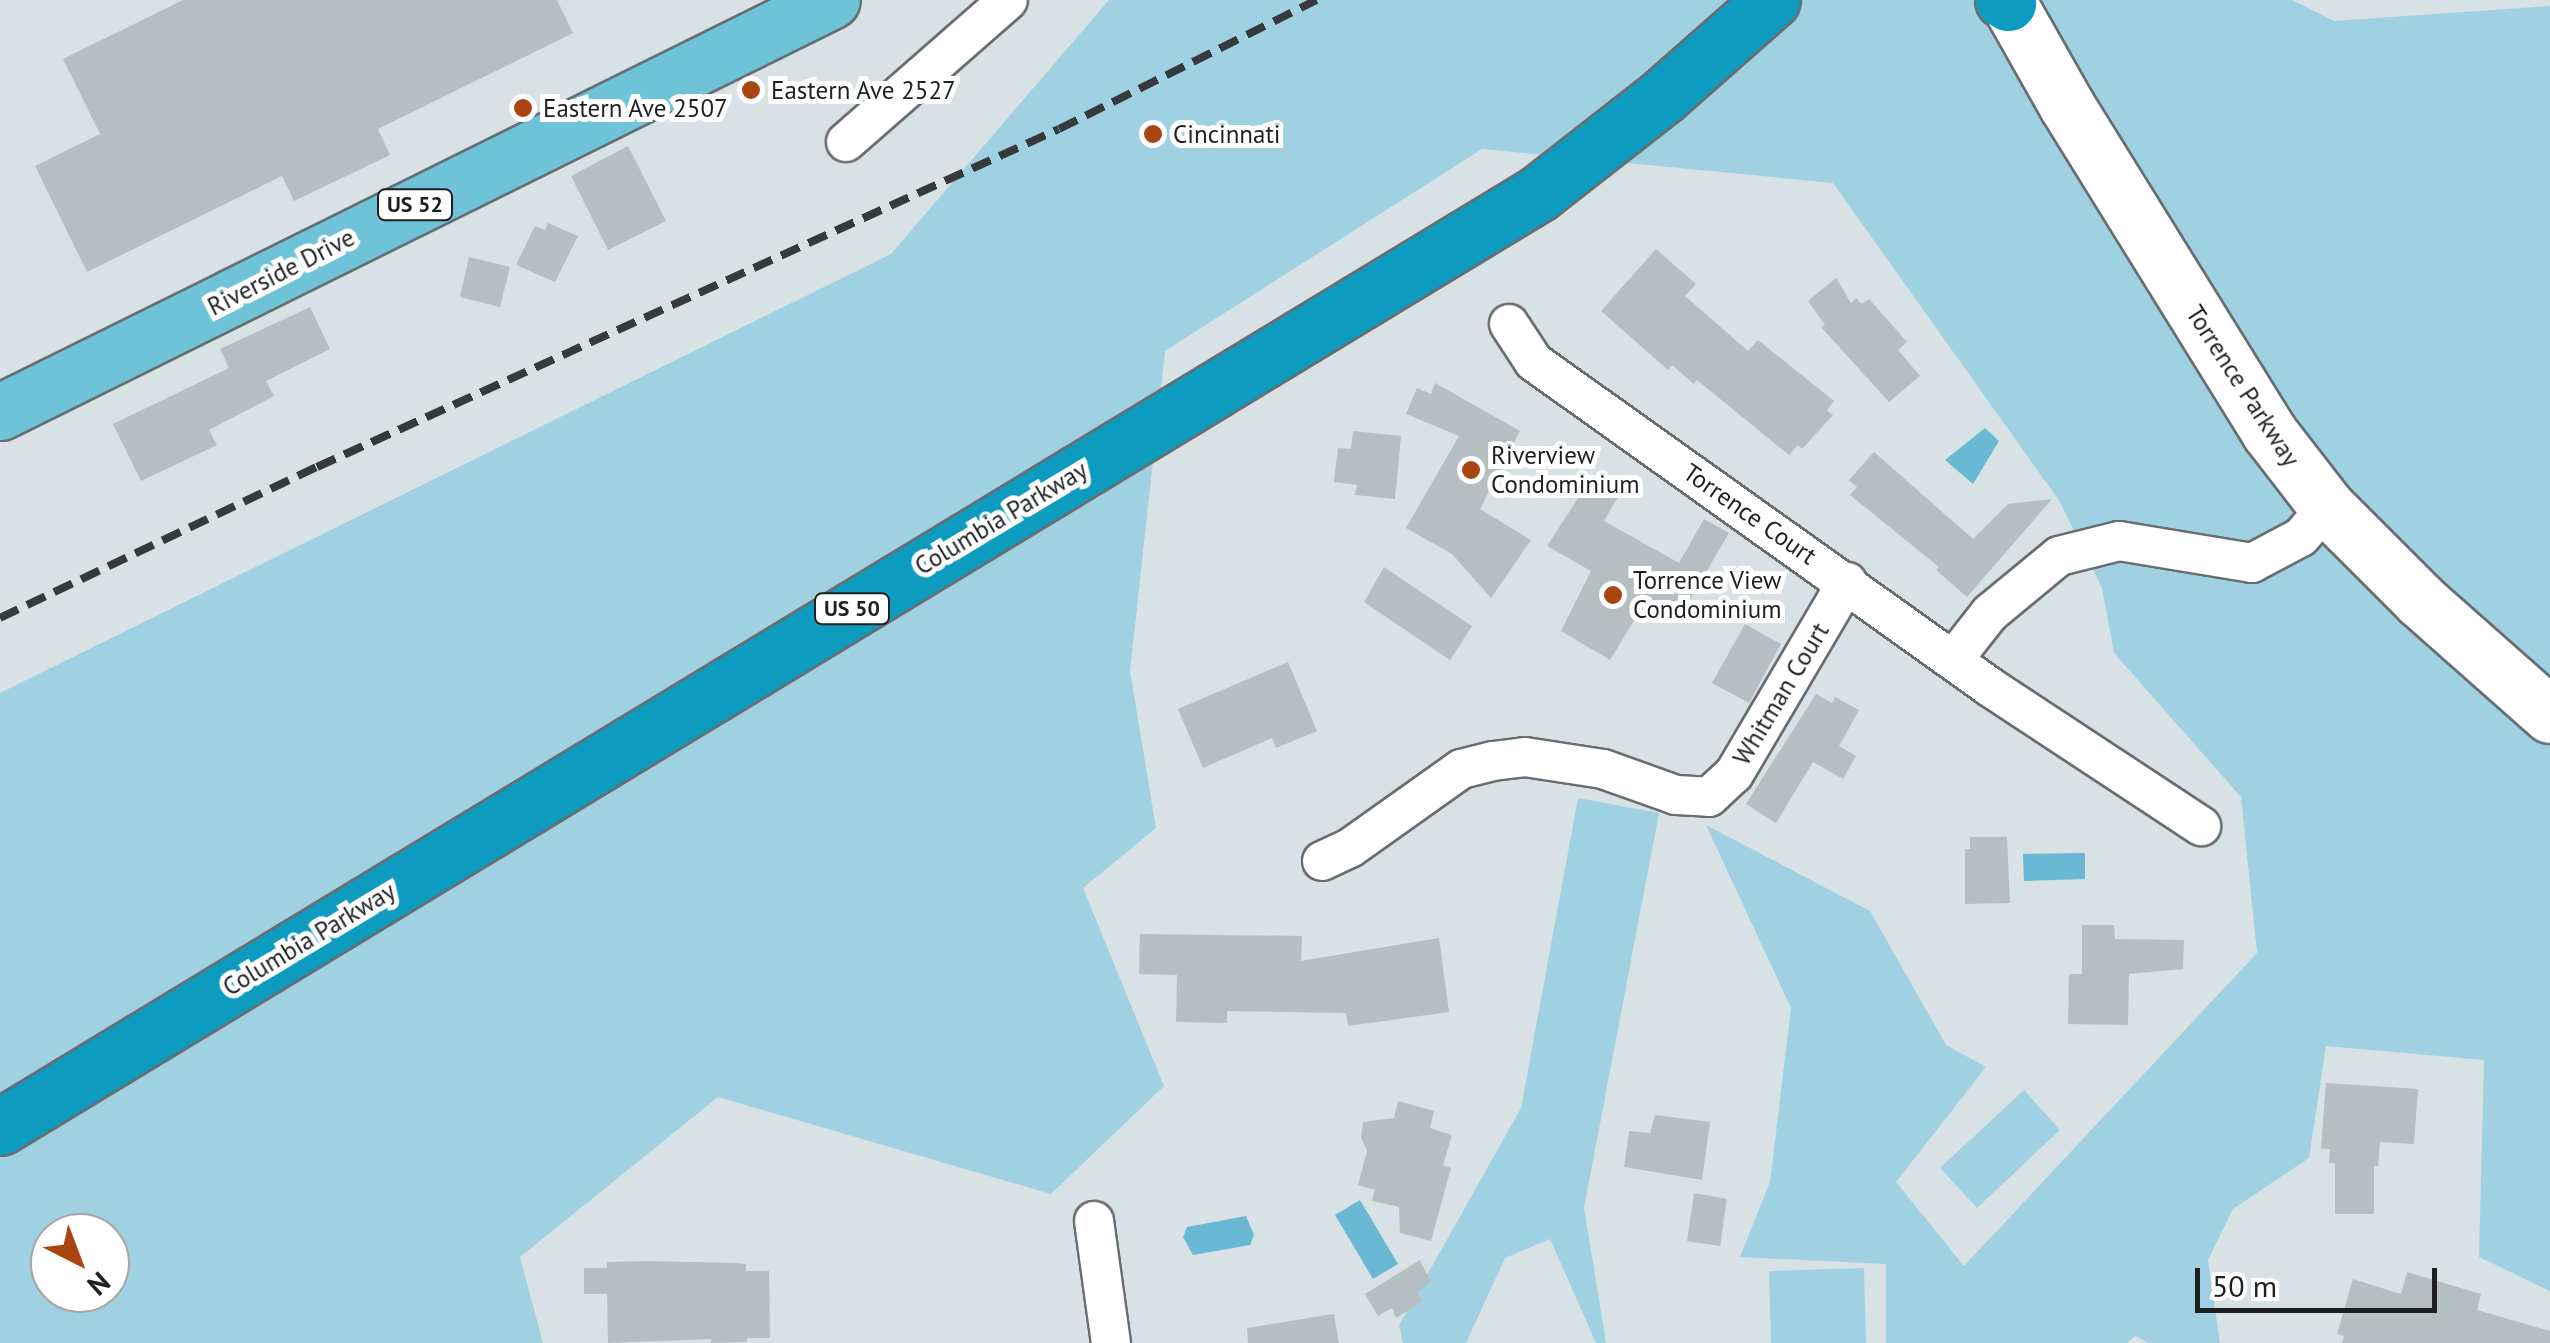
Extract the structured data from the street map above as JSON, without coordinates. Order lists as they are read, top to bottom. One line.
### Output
{"streets":{"highway":["Columbia Parkway","US 50"],"main road":["US 52","Riverside Drive"],"street":["Torrence Parkway","Torrence Court","Whitman Court"]},"crossings":[["Torrence Court","Whitman Court"]],"places":["Eastern Ave 2527","Eastern Ave 2507","Cincinnati","Riverview Condominium","Torrence View Condominium"],"scale_bar":"50 m","north":"bottom right"}
